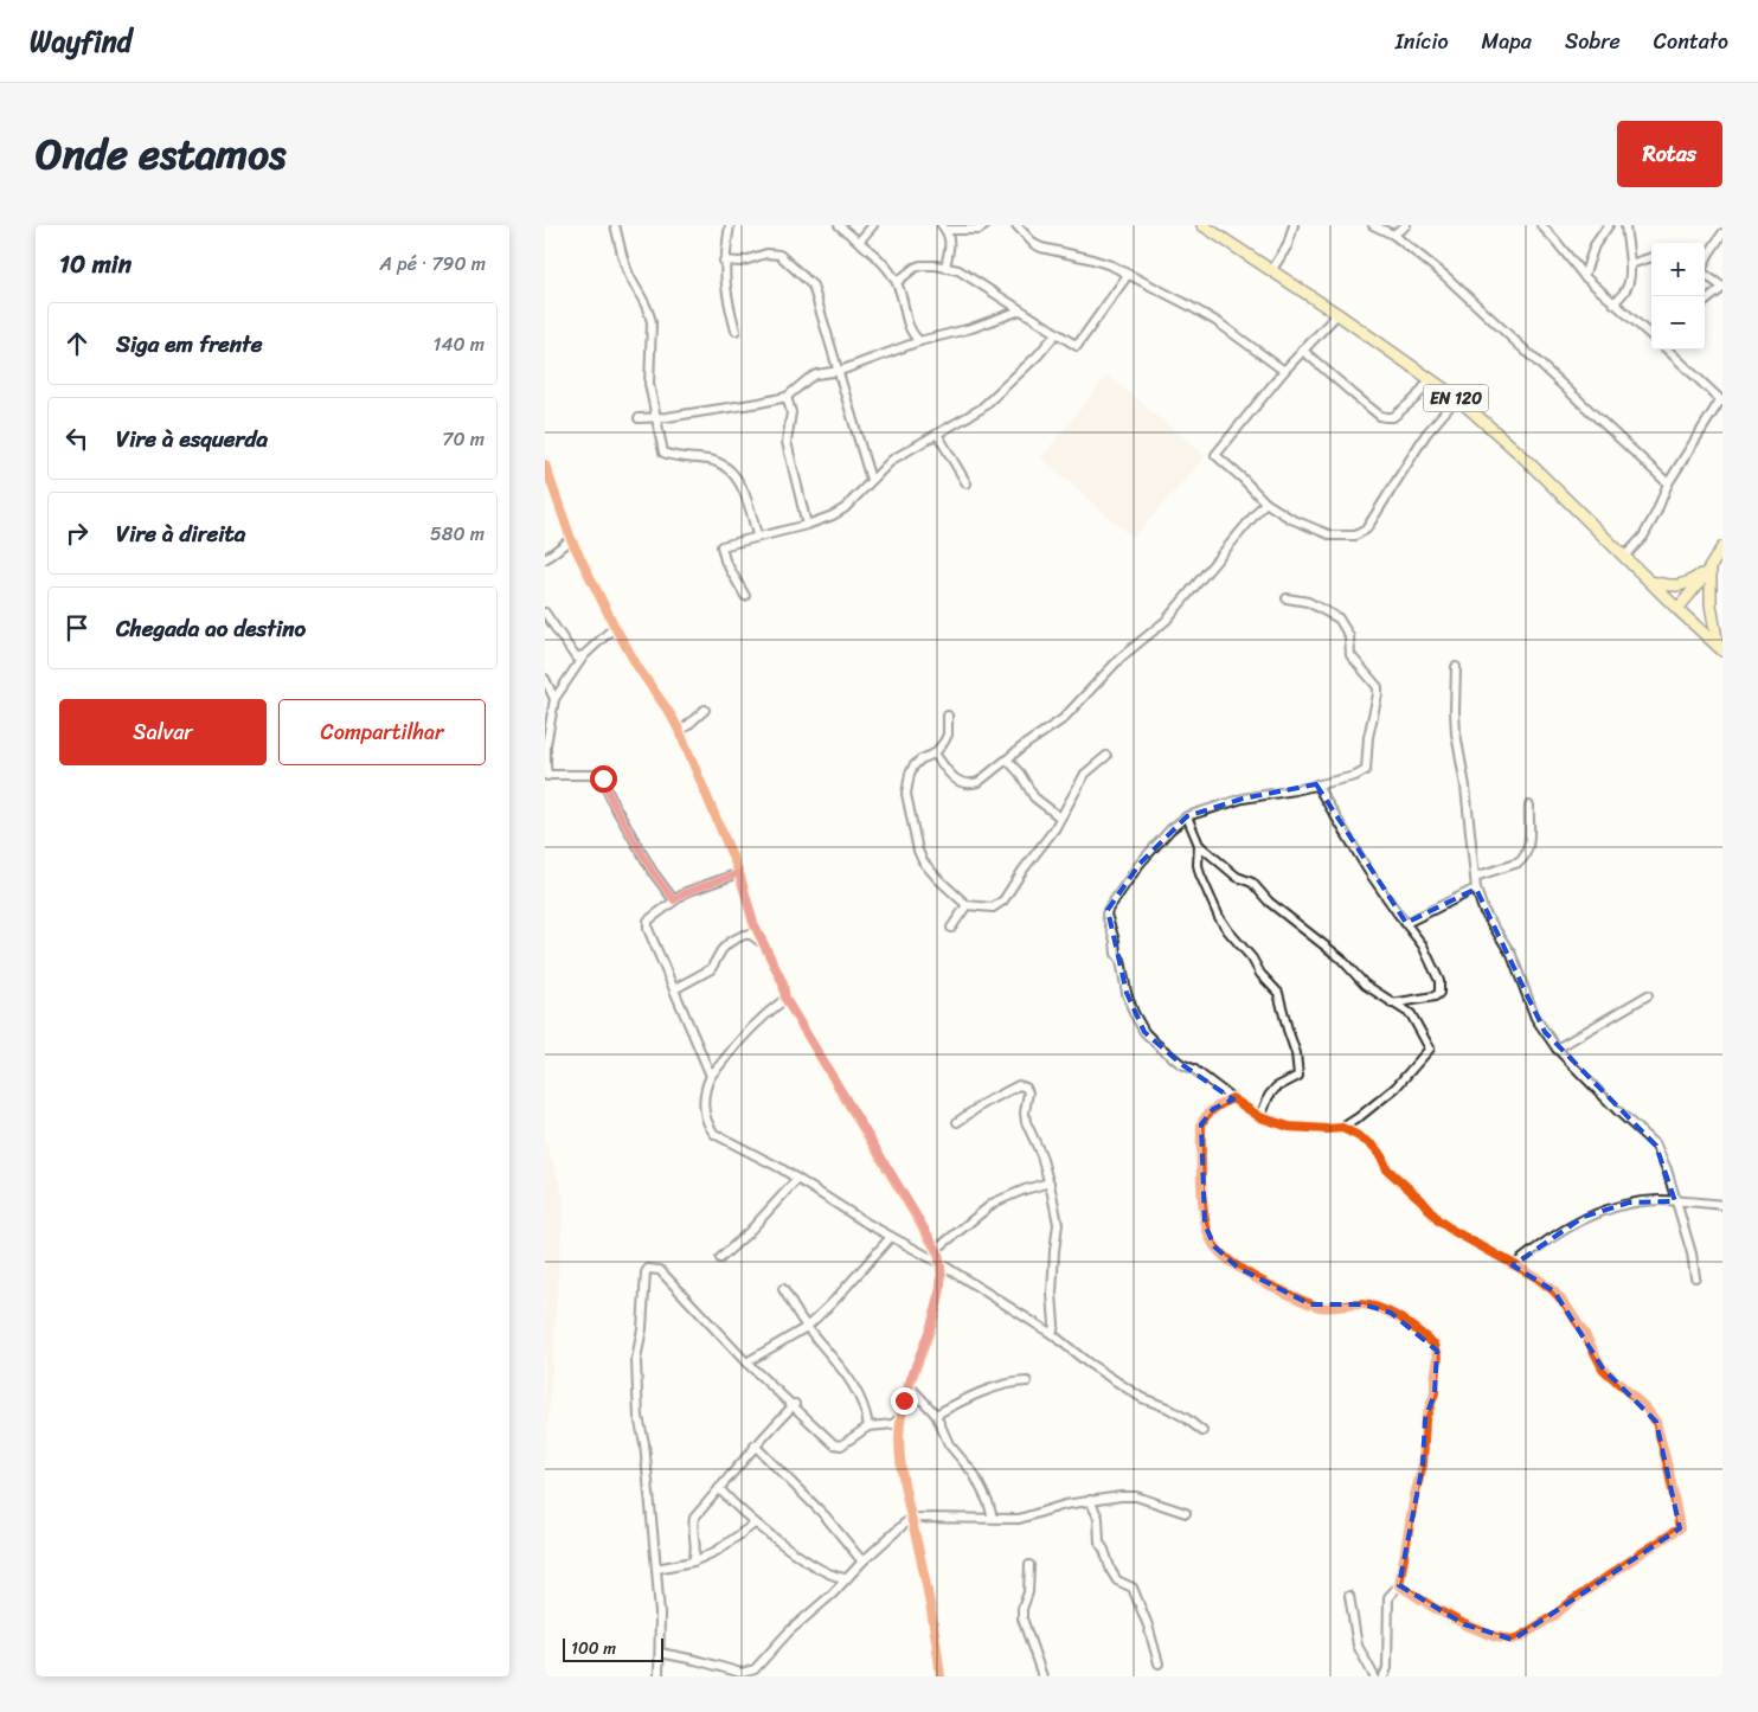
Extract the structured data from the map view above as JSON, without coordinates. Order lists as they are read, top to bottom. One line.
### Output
{"streets":{"main road":["EN 120"]},"scale_bar":"100 m","page":{"header":"Wayfind","nav":["Início","Mapa","Sobre","Contato"],"title":"Onde estamos","buttons":["Rotas",["Salvar","Compartilhar"]],"heading":["10 min","A pé · 790 m"],"map_buttons":["+","−"],"list":[["Siga em frente","140 m"],["Vire à esquerda","70 m"],["Vire à direita","580 m"],"Chegada ao destino"],"scale":"100 m"}}
